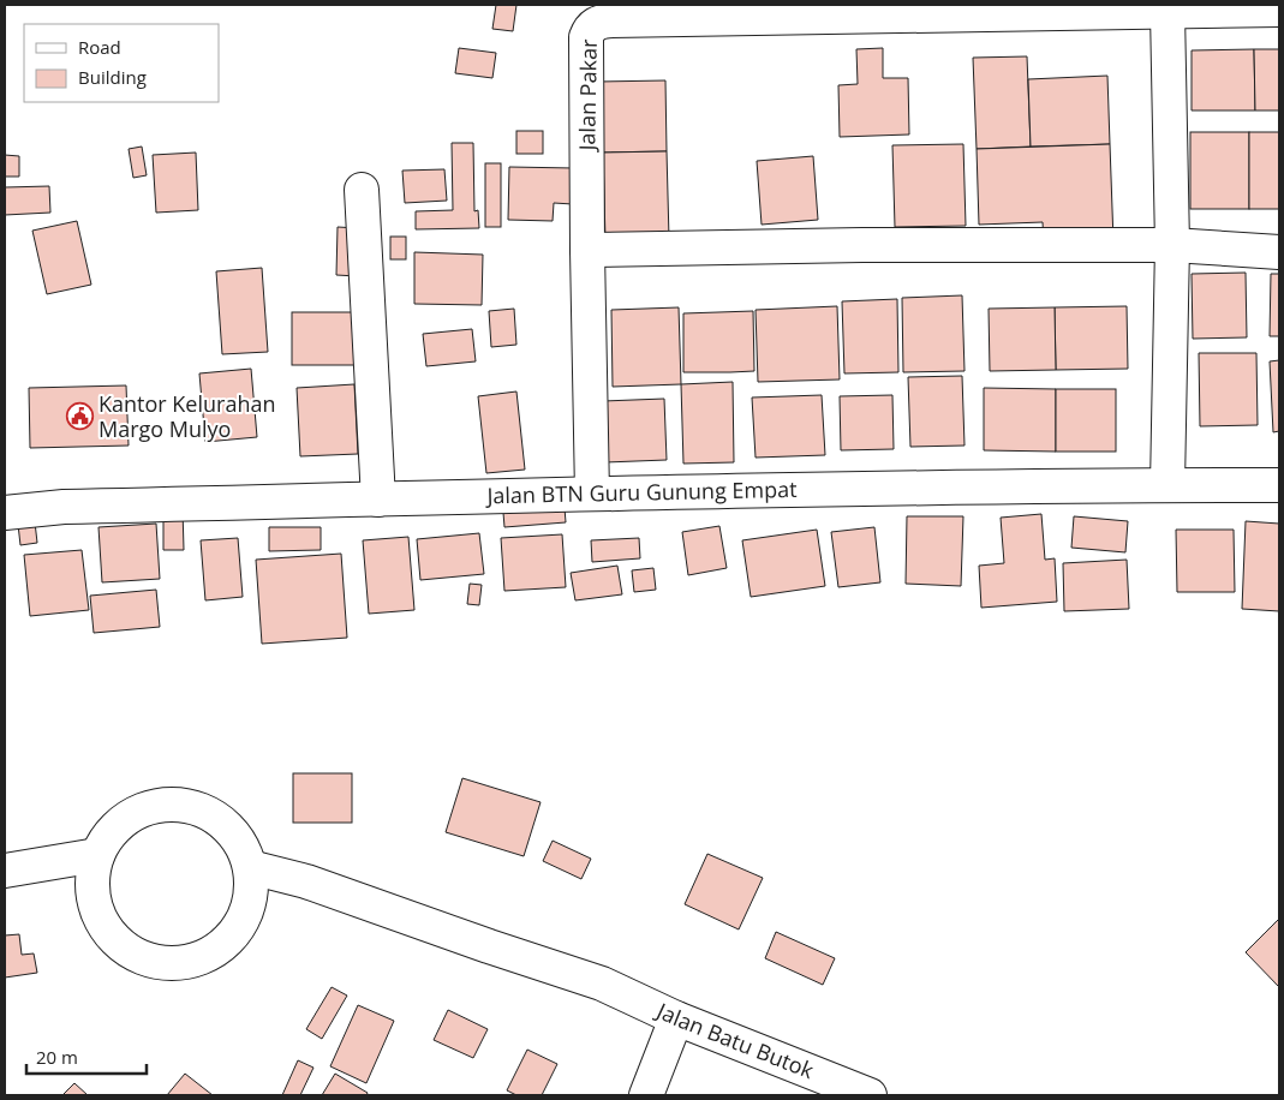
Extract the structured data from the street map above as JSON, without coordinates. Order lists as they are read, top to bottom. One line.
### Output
{"streets":{"street":["Jalan Pakar","Jalan BTN Guru Gunung Empat","Jalan Batu Butok"]},"crossings":[["Jalan Pakar","Jalan BTN Guru Gunung Empat"]],"places":{"public building":["Kantor Kelurahan Margo Mulyo"]},"legend":["Road","Building"],"scale_bar":"20 m"}
